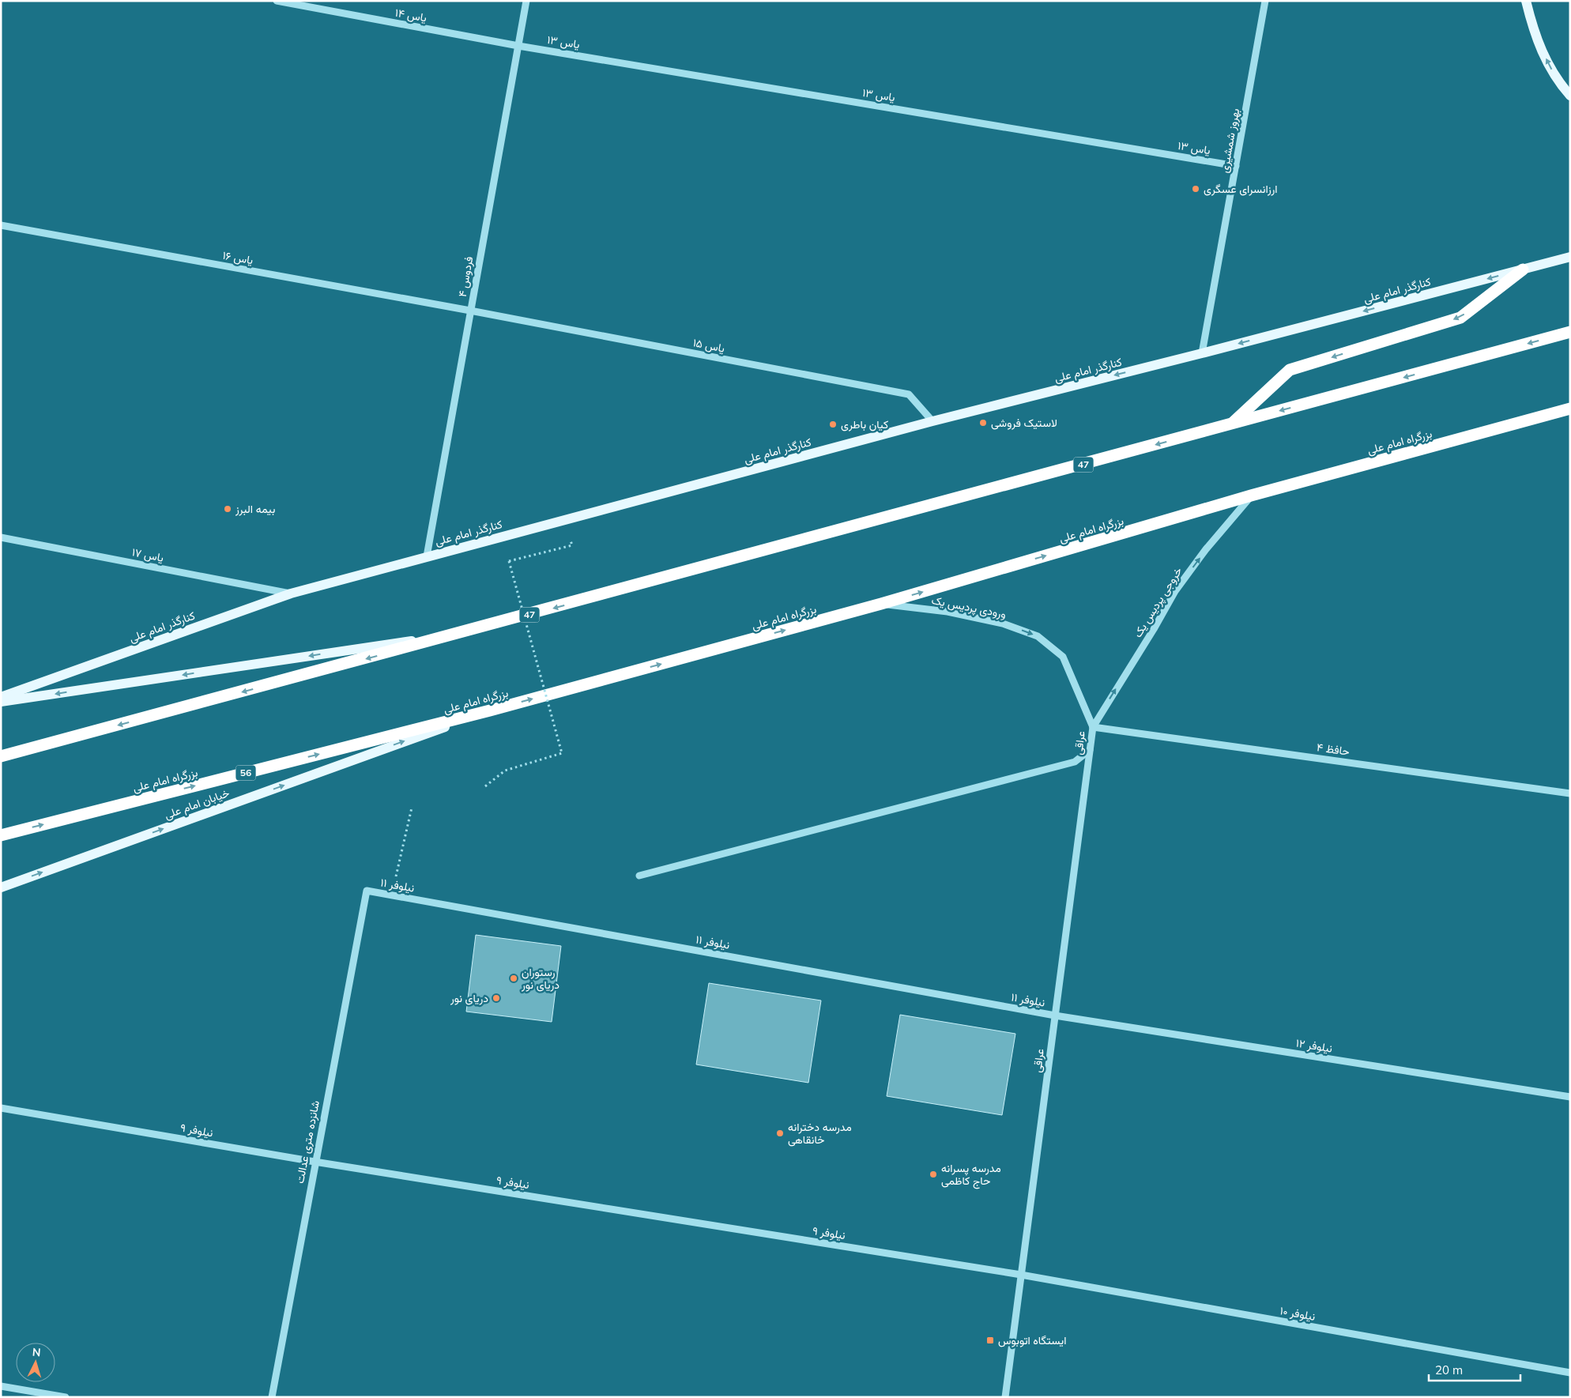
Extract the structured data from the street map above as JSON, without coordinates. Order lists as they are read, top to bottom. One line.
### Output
{"streets":{"highway":["بزرگراه امام علی","47","56"],"main road":["کنارگذر امام علی","خیابان امام علی"],"street":["یاس ۱۴","یاس ۱۳","بهروز شمشیری","یاس ۱۶","فردوس ۴","یاس ۱۵","یاس ۱۷","خروجی پردیس یک","ورودی پردیس یک","عراقی","حافظ ۴","نیلوفر ۱۱","نیلوفر ۱۲","نیلوفر ۹","شانزده متری عدالت","نیلوفر ۱۰"]},"crossings":[["یاس ۱۴","یاس ۱۳"],["یاس ۱۴","فردوس ۴"],["یاس ۱۳","بهروز شمشیری"],["یاس ۱۳","فردوس ۴"],["بهروز شمشیری","کنارگذر امام علی"],["یاس ۱۶","فردوس ۴"],["یاس ۱۶","یاس ۱۵"],["فردوس ۴","کنارگذر امام علی"],["فردوس ۴","یاس ۱۵"],["کنارگذر امام علی","یاس ۱۵"],["کنارگذر امام علی","یاس ۱۷"],["بزرگراه امام علی","خروجی پردیس یک"],["بزرگراه امام علی","ورودی پردیس یک"],["بزرگراه امام علی","خیابان امام علی"],["خروجی پردیس یک","ورودی پردیس یک"],["خروجی پردیس یک","عراقی"],["خروجی پردیس یک","حافظ ۴"],["ورودی پردیس یک","عراقی"],["ورودی پردیس یک","حافظ ۴"],["عراقی","حافظ ۴"],["عراقی","نیلوفر ۱۱"],["عراقی","نیلوفر ۱۲"],["عراقی","نیلوفر ۹"],["عراقی","نیلوفر ۱۰"],["نیلوفر ۱۱","نیلوفر ۱۲"],["نیلوفر ۱۱","شانزده متری عدالت"],["نیلوفر ۹","شانزده متری عدالت"],["نیلوفر ۹","نیلوفر ۱۰"]],"one_way":["کنارگذر امام علی","خروجی پردیس یک","ورودی پردیس یک","خیابان امام علی"],"places":{"other":["ارزانسرای عسگری","لاستیک فروشی","کیان باطری","بیمه البرز","رستوران دریای نور","دریای نور","مدرسه دخترانه خانقاهی","مدرسه پسرانه حاج کاظمی"],"transit":["ایستگاه اتوبوس"]},"scale_bar":"20 m","north":"top"}
